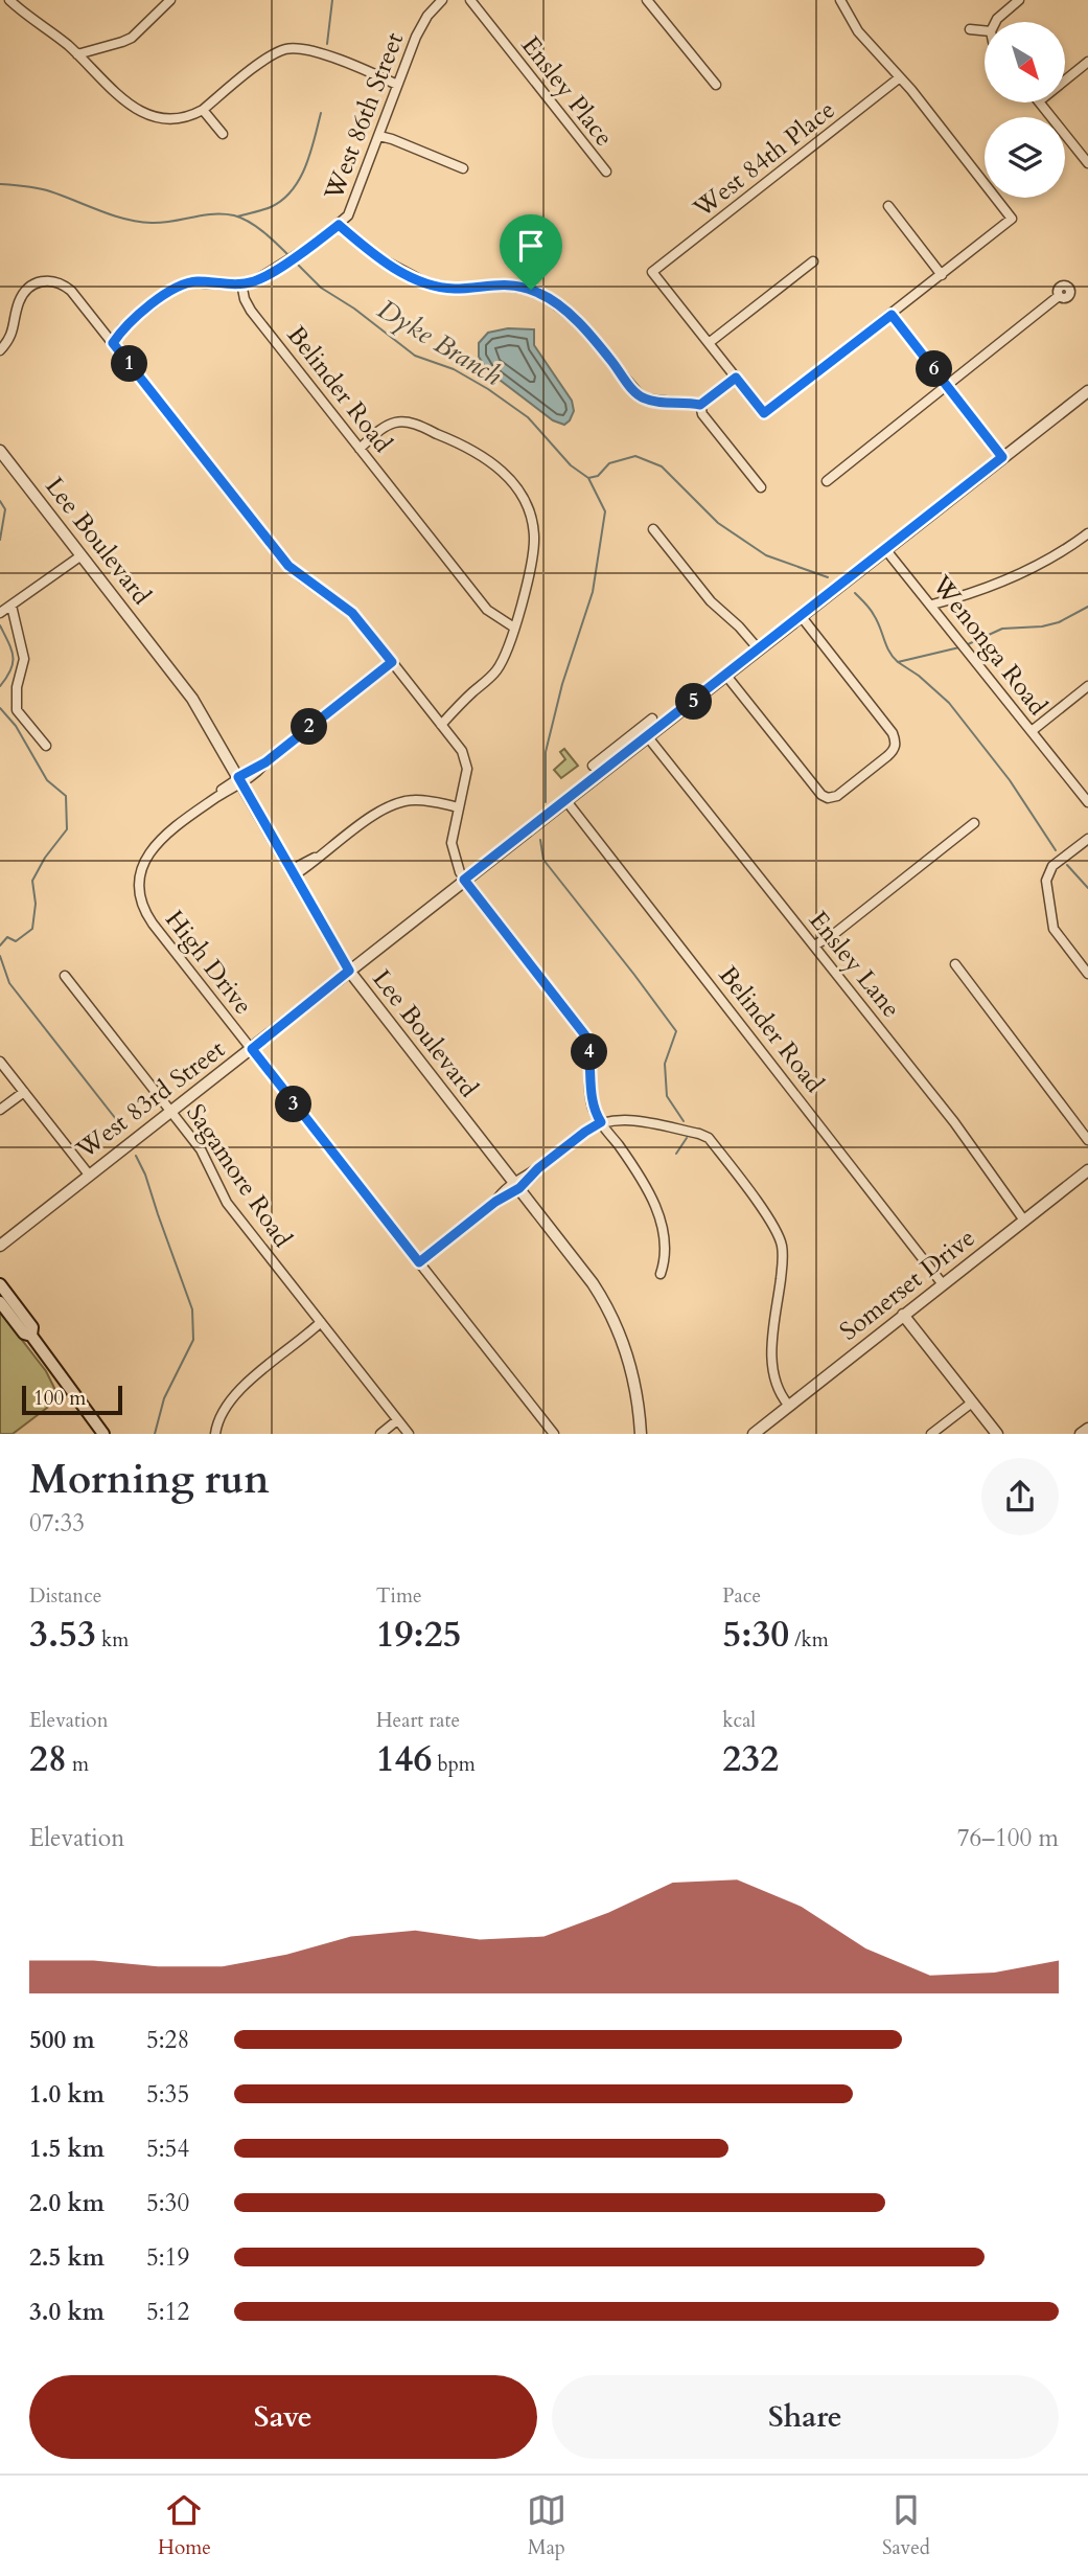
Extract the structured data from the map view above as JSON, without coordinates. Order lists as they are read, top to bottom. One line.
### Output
{"streets":{"street":["Ensley Place","West 86th Street","West 84th Place","Belinder Road","Lee Boulevard","Wenonga Road","High Drive","Ensley Lane","West 83rd Street","Sagamore Road","Somerset Drive"]},"crossings":[["West 86th Street","Belinder Road"],["Belinder Road","West 83rd Street"],["Belinder Road","Somerset Drive"],["Lee Boulevard","High Drive"],["Lee Boulevard","West 83rd Street"],["Wenonga Road","West 83rd Street"],["High Drive","West 83rd Street"],["Ensley Lane","West 83rd Street"],["Ensley Lane","Somerset Drive"],["West 83rd Street","Sagamore Road"]],"water":["Dyke Branch"],"scale_bar":"100 m","north":"bottom right","page":{"pins":["1","6","5","2","4","3"],"scale":"100 m","heading":["Morning run","07:33"],"stats":[["Distance","3.53 km"],["Time","19:25"],["Pace","5:30 /km"],["Elevation","28 m"],["Heart rate","146 bpm"],["kcal","232"]],"chart":["Elevation","76–100 m"],"list":[{"name":"500 m","note":"5:28"},{"name":"1.0 km","note":"5:35"},{"name":"1.5 km","note":"5:54"},{"name":"2.0 km","note":"5:30"},{"name":"2.5 km","note":"5:19"},{"name":"3.0 km","note":"5:12"}],"buttons":["Save","Share"],"tabs":["Home","Map","Saved"]}}
